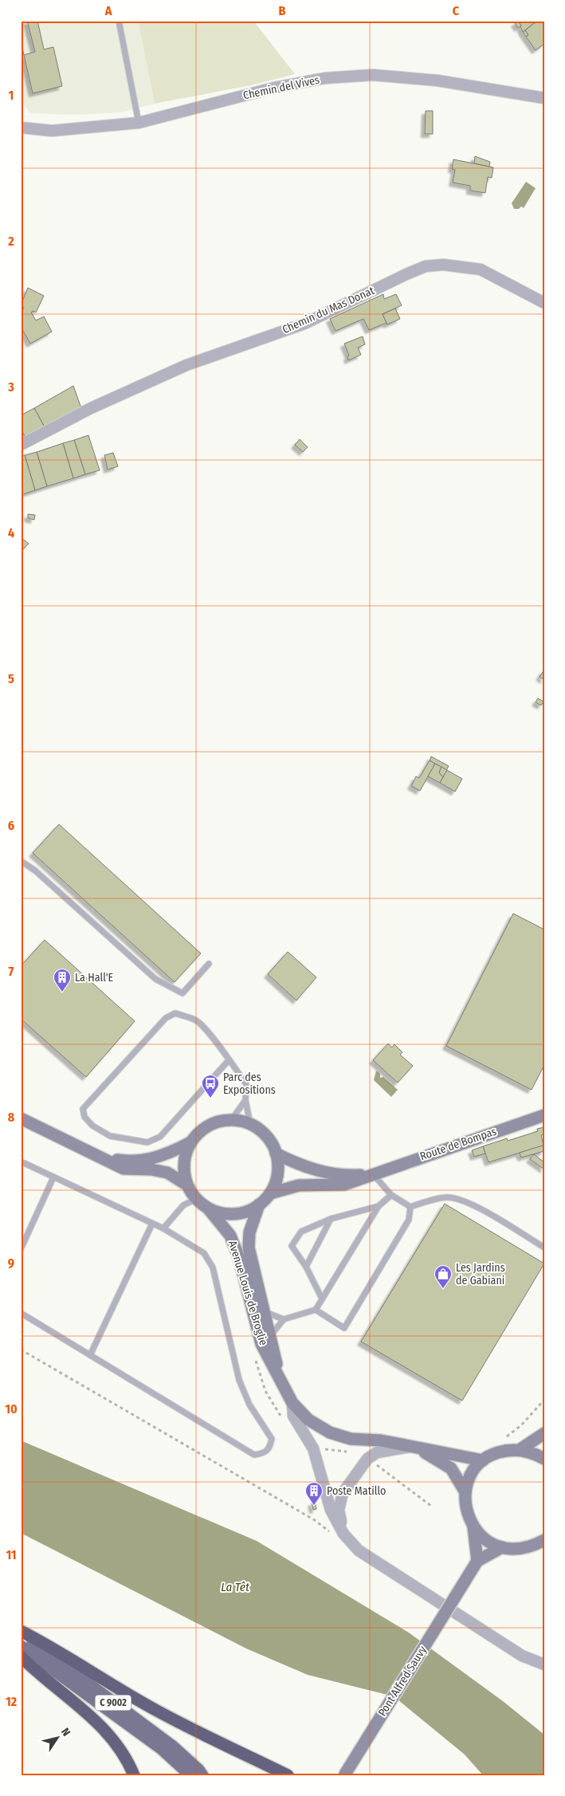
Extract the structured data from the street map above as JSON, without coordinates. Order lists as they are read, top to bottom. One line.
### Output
{"streets":{"main road":["Route de Bompas","Avenue Louis de Broglie","Pont Alfred Sauvy","C 9002"],"street":["Chemin del Vives","Chemin du Mas Donat"]},"crossings":[["Route de Bompas","Avenue Louis de Broglie"]],"water":["La Têt"],"places":{"building":["La Hall'E","Poste Matillo"],"bus stop":["Parc des Expositions"],"shop":["Les Jardins de Gabiani"]},"north":"top right","grid":{"columns":["A","B","C"],"rows":["1","2","3","4","5","6","7","8","9","10","11","12"]}}
